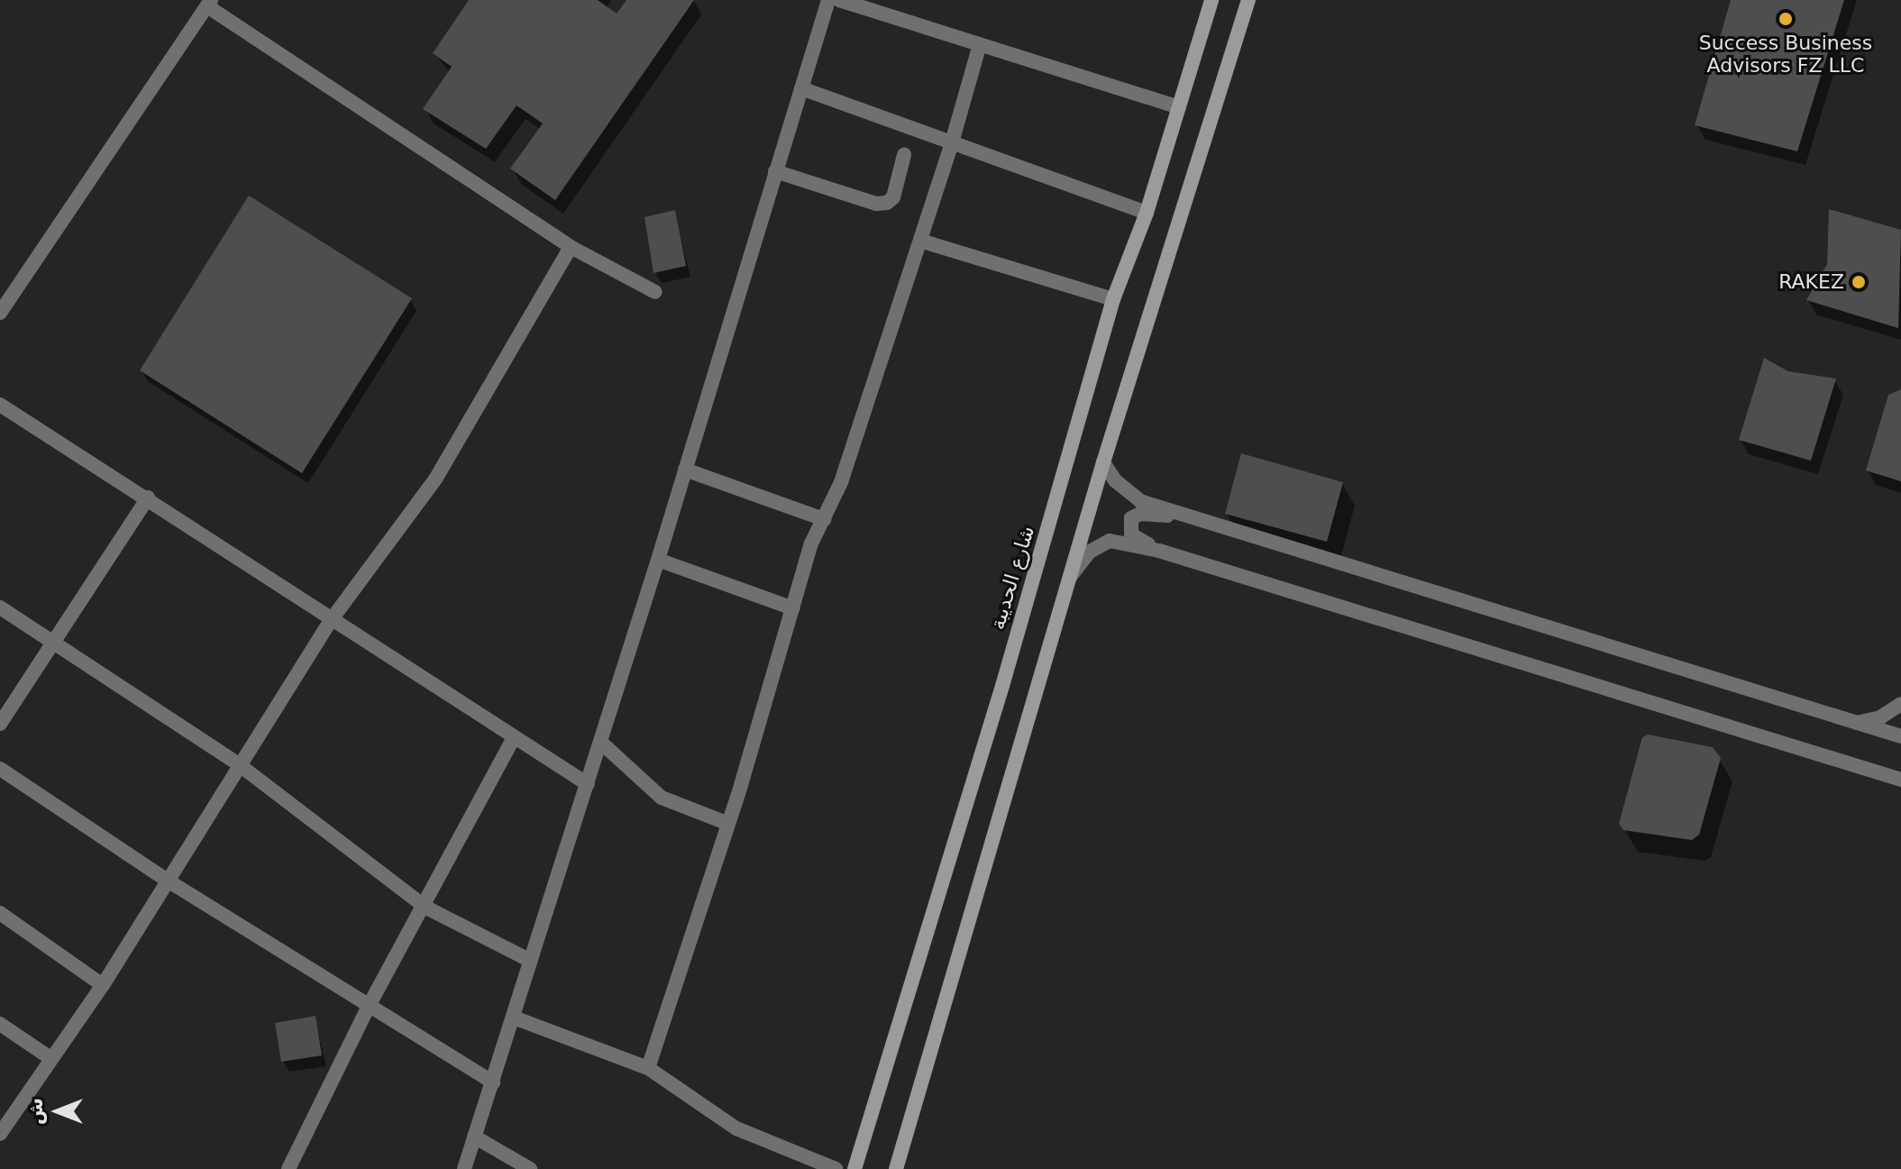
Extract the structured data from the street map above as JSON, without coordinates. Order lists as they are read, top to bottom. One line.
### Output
{"streets":{"main road":["شارع الحديبة"]},"places":["Success Business Advisors FZ LLC","RAKEZ"],"north":"left"}
